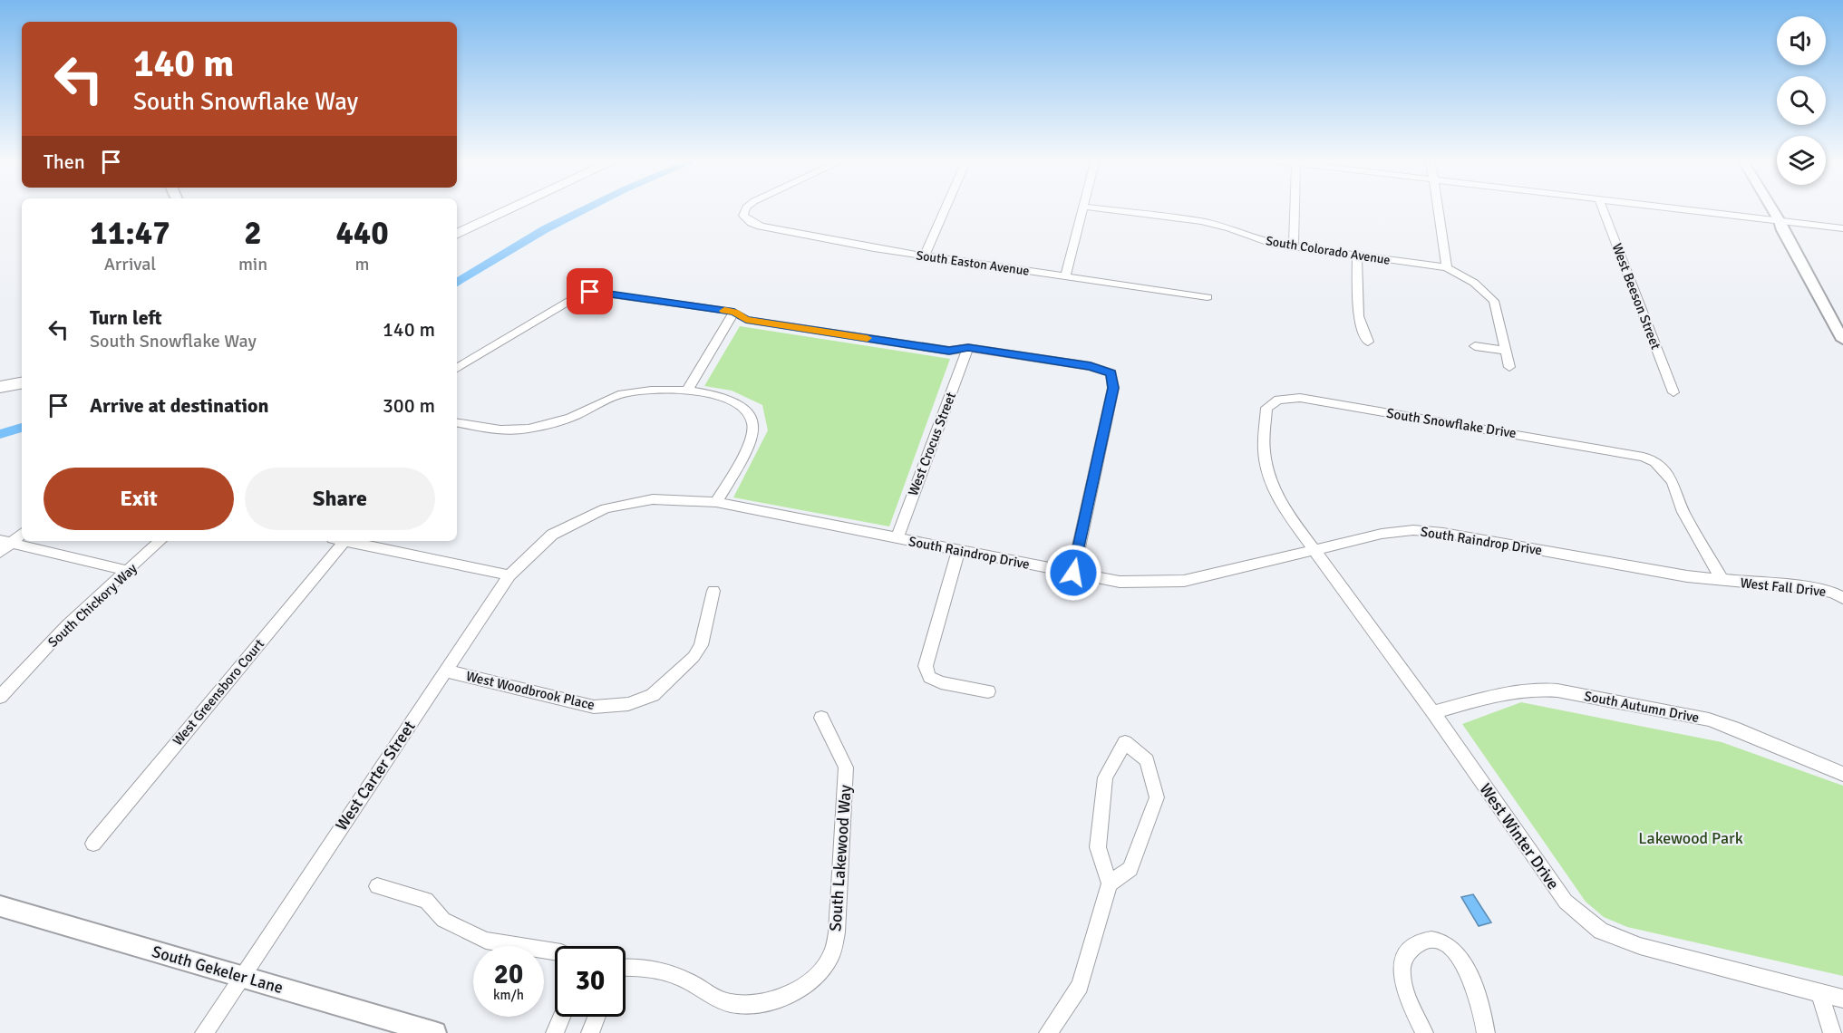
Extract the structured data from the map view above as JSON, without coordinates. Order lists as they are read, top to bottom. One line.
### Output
{"streets":{"street":["South Colorado Avenue","South Easton Avenue","West Beeson Street","South Snowflake Drive","West Crocus Street","South Raindrop Drive","West Fall Drive","South Chickory Way","West Woodbrook Place","West Greensboro Court","South Autumn Drive","West Carter Street","West Winter Drive","South Lakewood Way","South Gekeler Lane"]},"crossings":[["South Snowflake Drive","South Raindrop Drive"],["South Snowflake Drive","West Fall Drive"],["South Snowflake Drive","West Winter Drive"],["West Crocus Street","South Raindrop Drive"],["South Raindrop Drive","West Fall Drive"],["South Raindrop Drive","West Carter Street"],["South Raindrop Drive","West Winter Drive"],["West Woodbrook Place","West Carter Street"],["South Autumn Drive","West Winter Drive"],["West Carter Street","South Gekeler Lane"]],"parks":["Lakewood Park"],"page":{"turn":["140 m","South Snowflake Way"],"then":"Then","eta":["11:47","Arrival","2","min","440","m"],"list":[{"name":"Turn left","note":"South Snowflake Way","value":"140 m"},{"name":"Arrive at destination","value":"300 m"}],"buttons":["Exit","Share"],"speed":"20 km/h","limit":"30"}}
